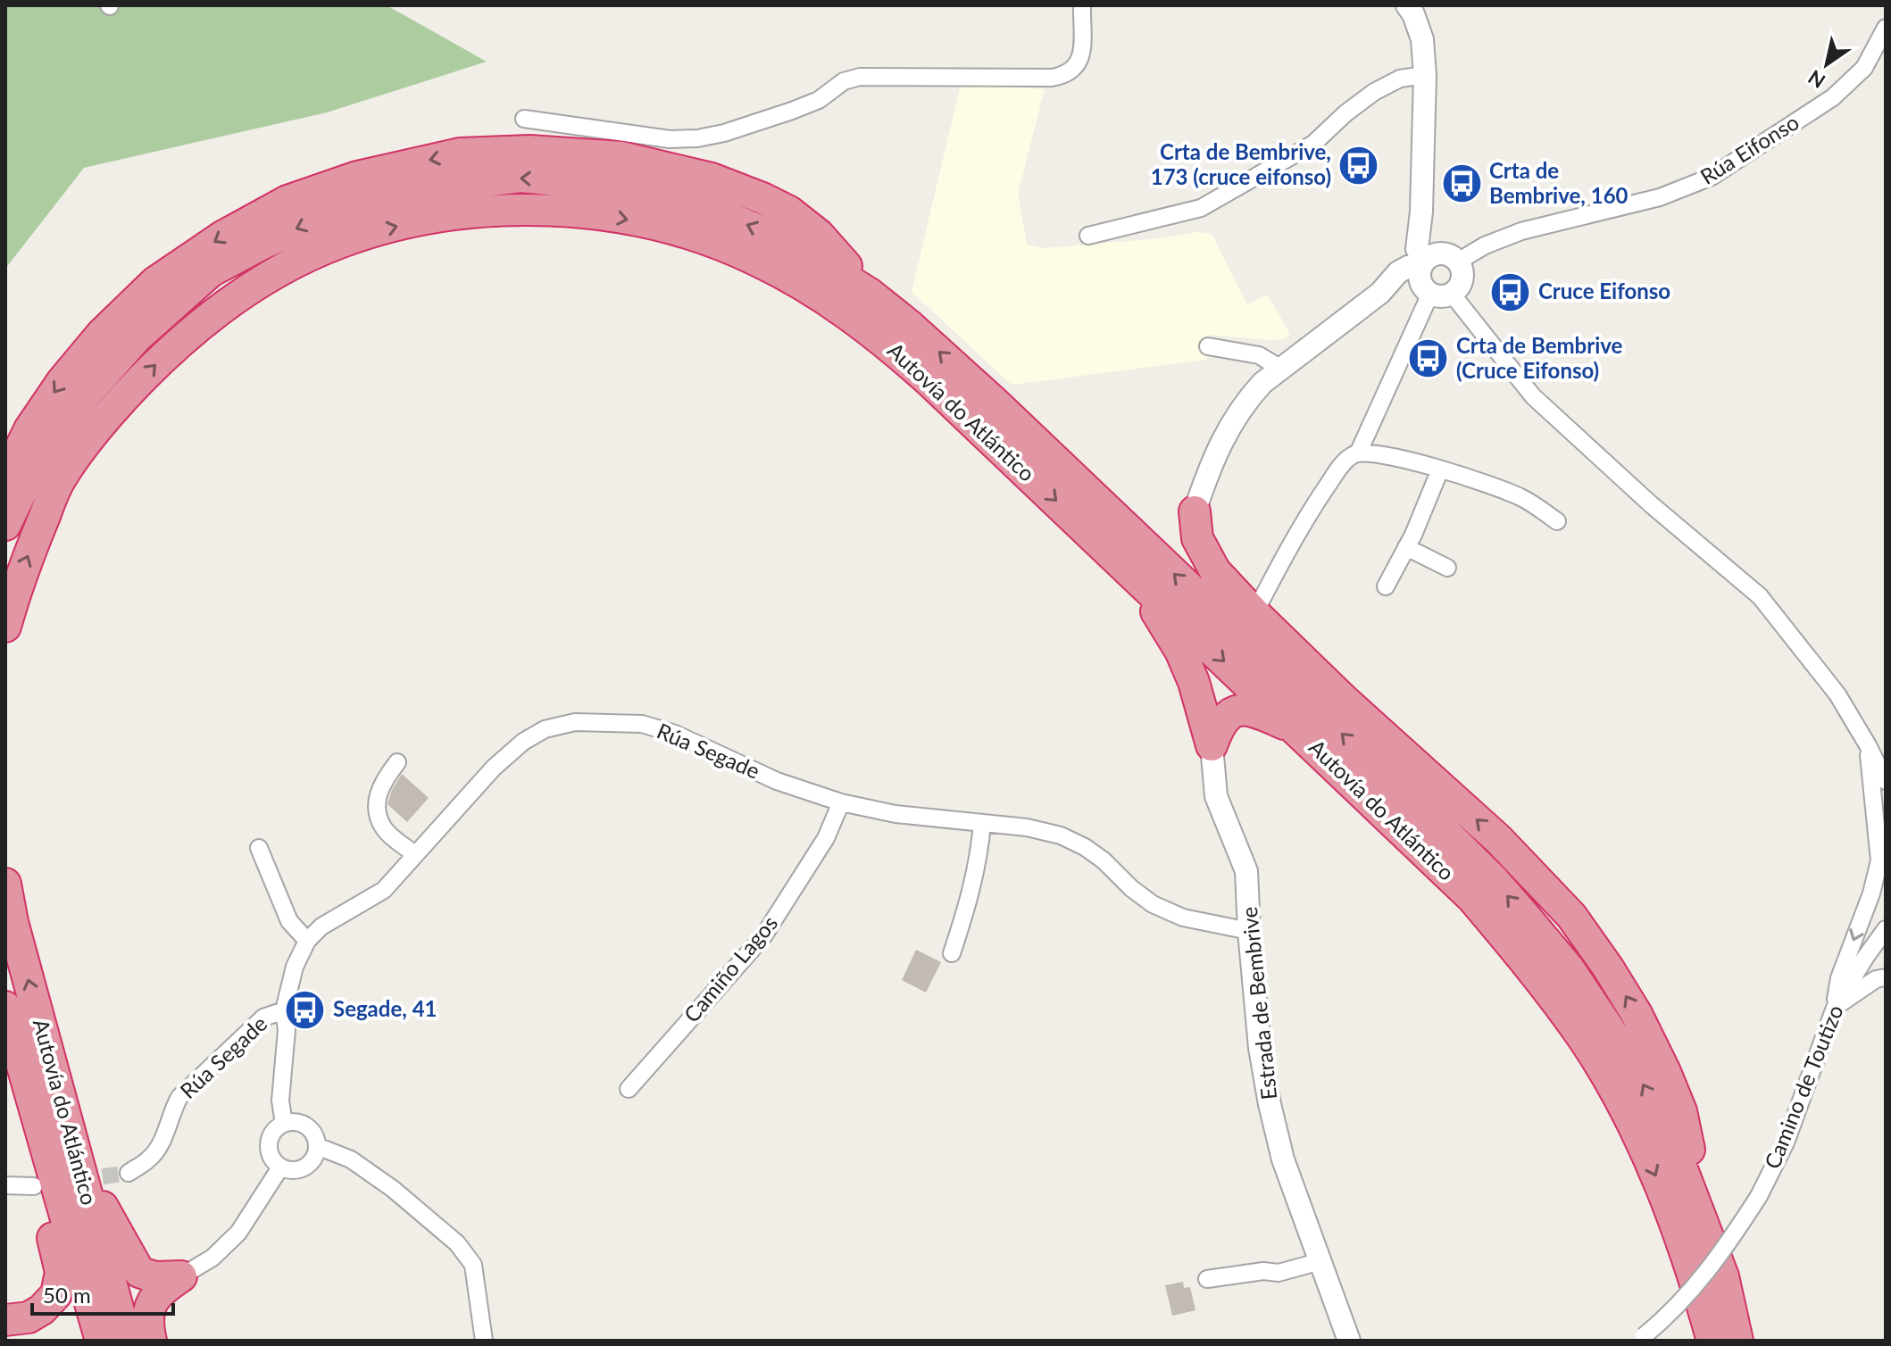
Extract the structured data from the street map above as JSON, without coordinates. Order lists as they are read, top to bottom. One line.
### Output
{"streets":{"highway":["Autovía do Atlántico"],"street":["Rúa Eifonso","Rúa Segade","Camiño Lagos","Estrada de Bembrive","Camino de Toutizo"]},"crossings":[["Rúa Segade","Camiño Lagos"],["Rúa Segade","Estrada de Bembrive"]],"places":{"bus stop":["Crta de Bembrive, 173 (cruce eifonso)","Crta de Bembrive, 160","Cruce Eifonso","Crta de Bembrive (Cruce Eifonso)","Segade, 41"]},"scale_bar":"50 m","north":"bottom left"}
